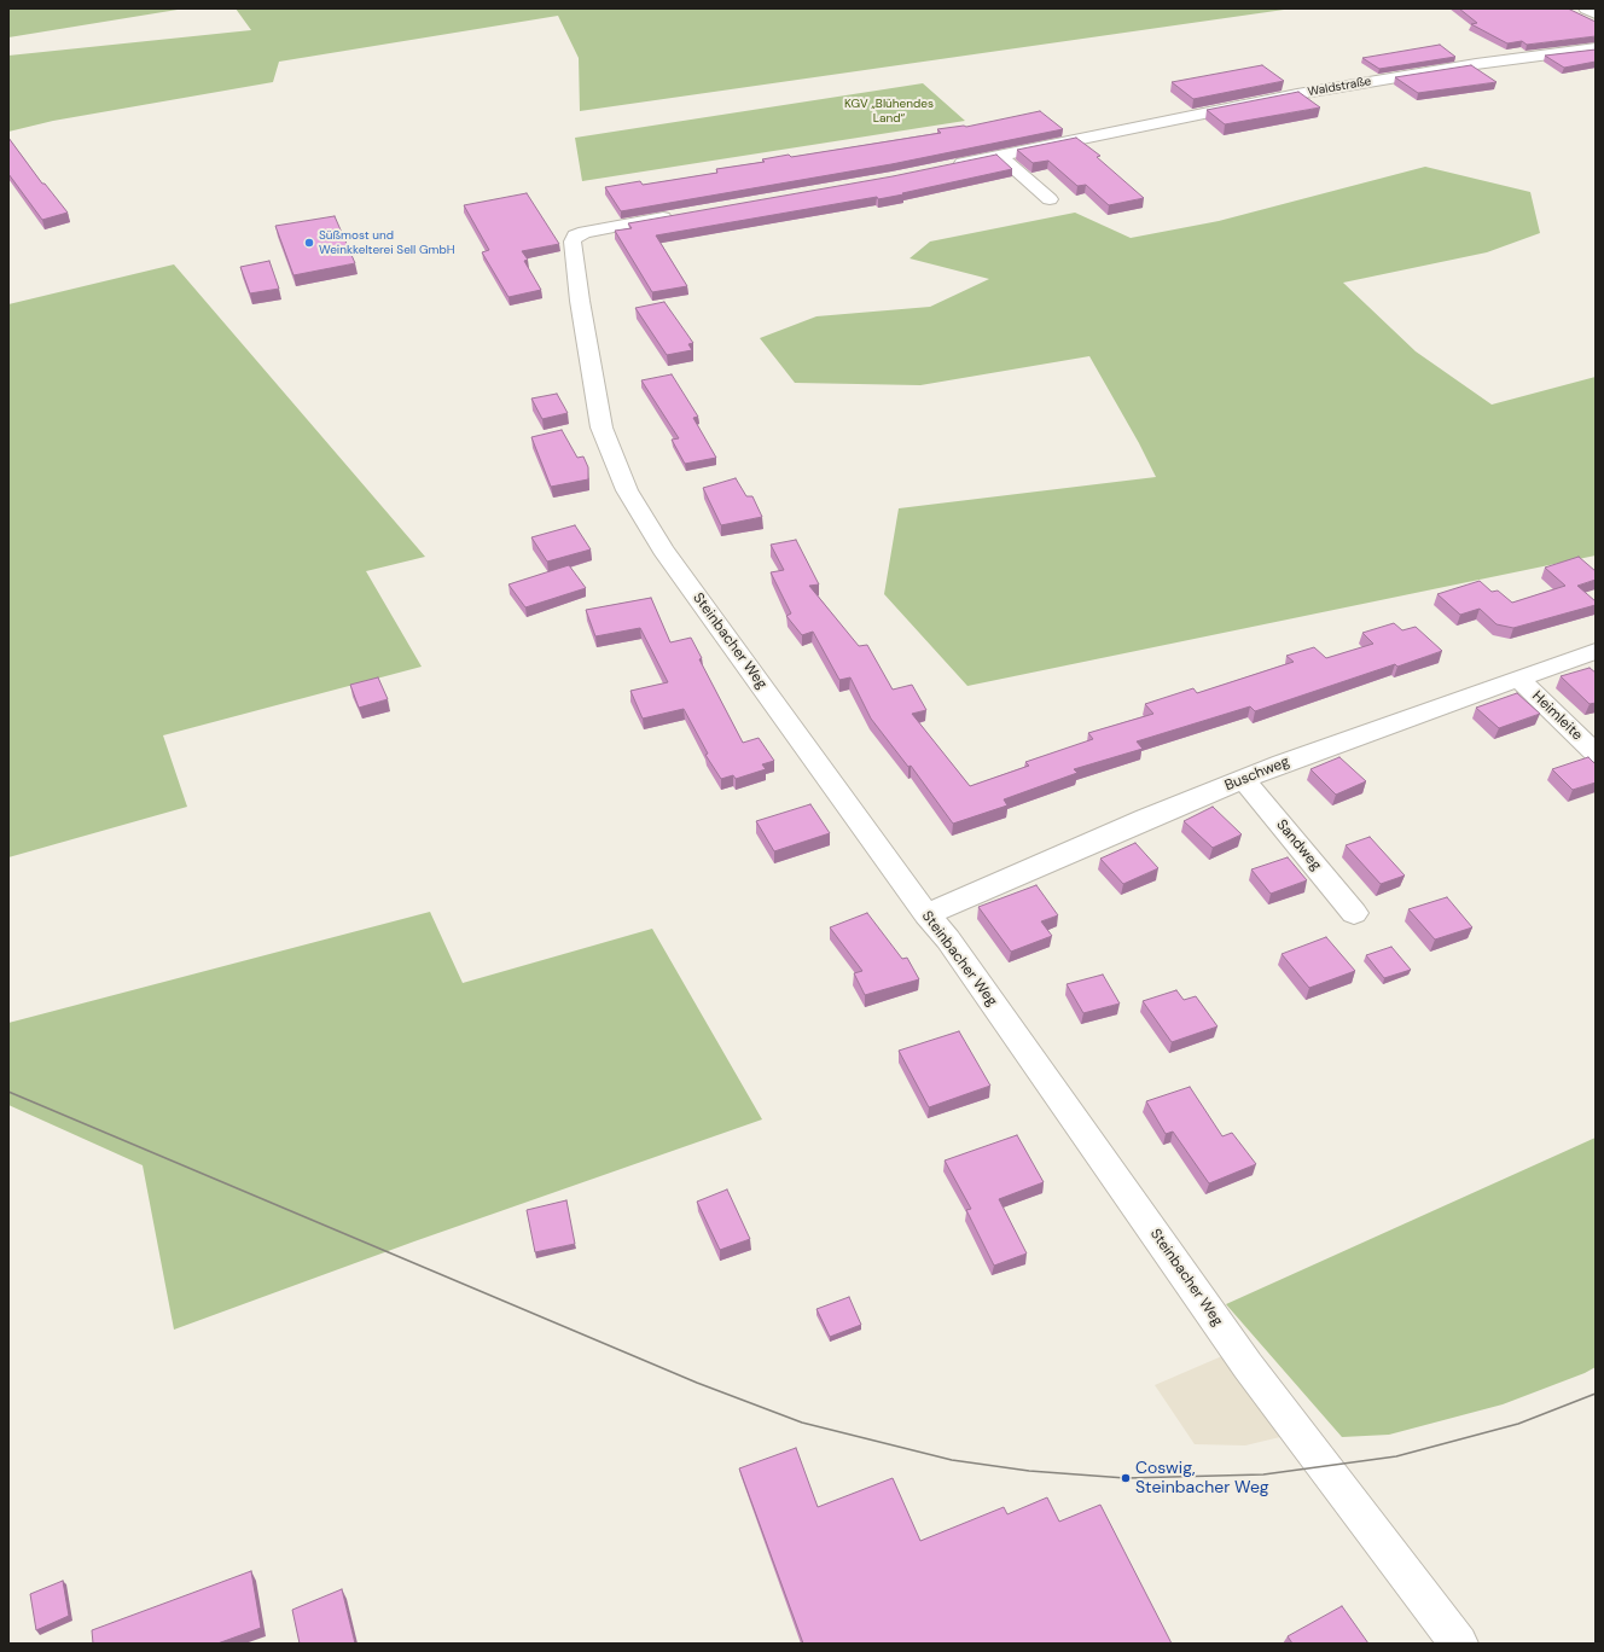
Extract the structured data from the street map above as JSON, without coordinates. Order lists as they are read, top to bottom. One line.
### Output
{"streets":{"street":["Waldstraße","Steinbacher Weg","Heimleite","Buschweg","Sandweg"]},"crossings":[["Steinbacher Weg","Buschweg"],["Heimleite","Buschweg"],["Buschweg","Sandweg"]],"parks":["KGV „Blühendes Land“"],"places":["Süßmost und Weinkkelterei Sell GmbH","Coswig, Steinbacher Weg"]}
